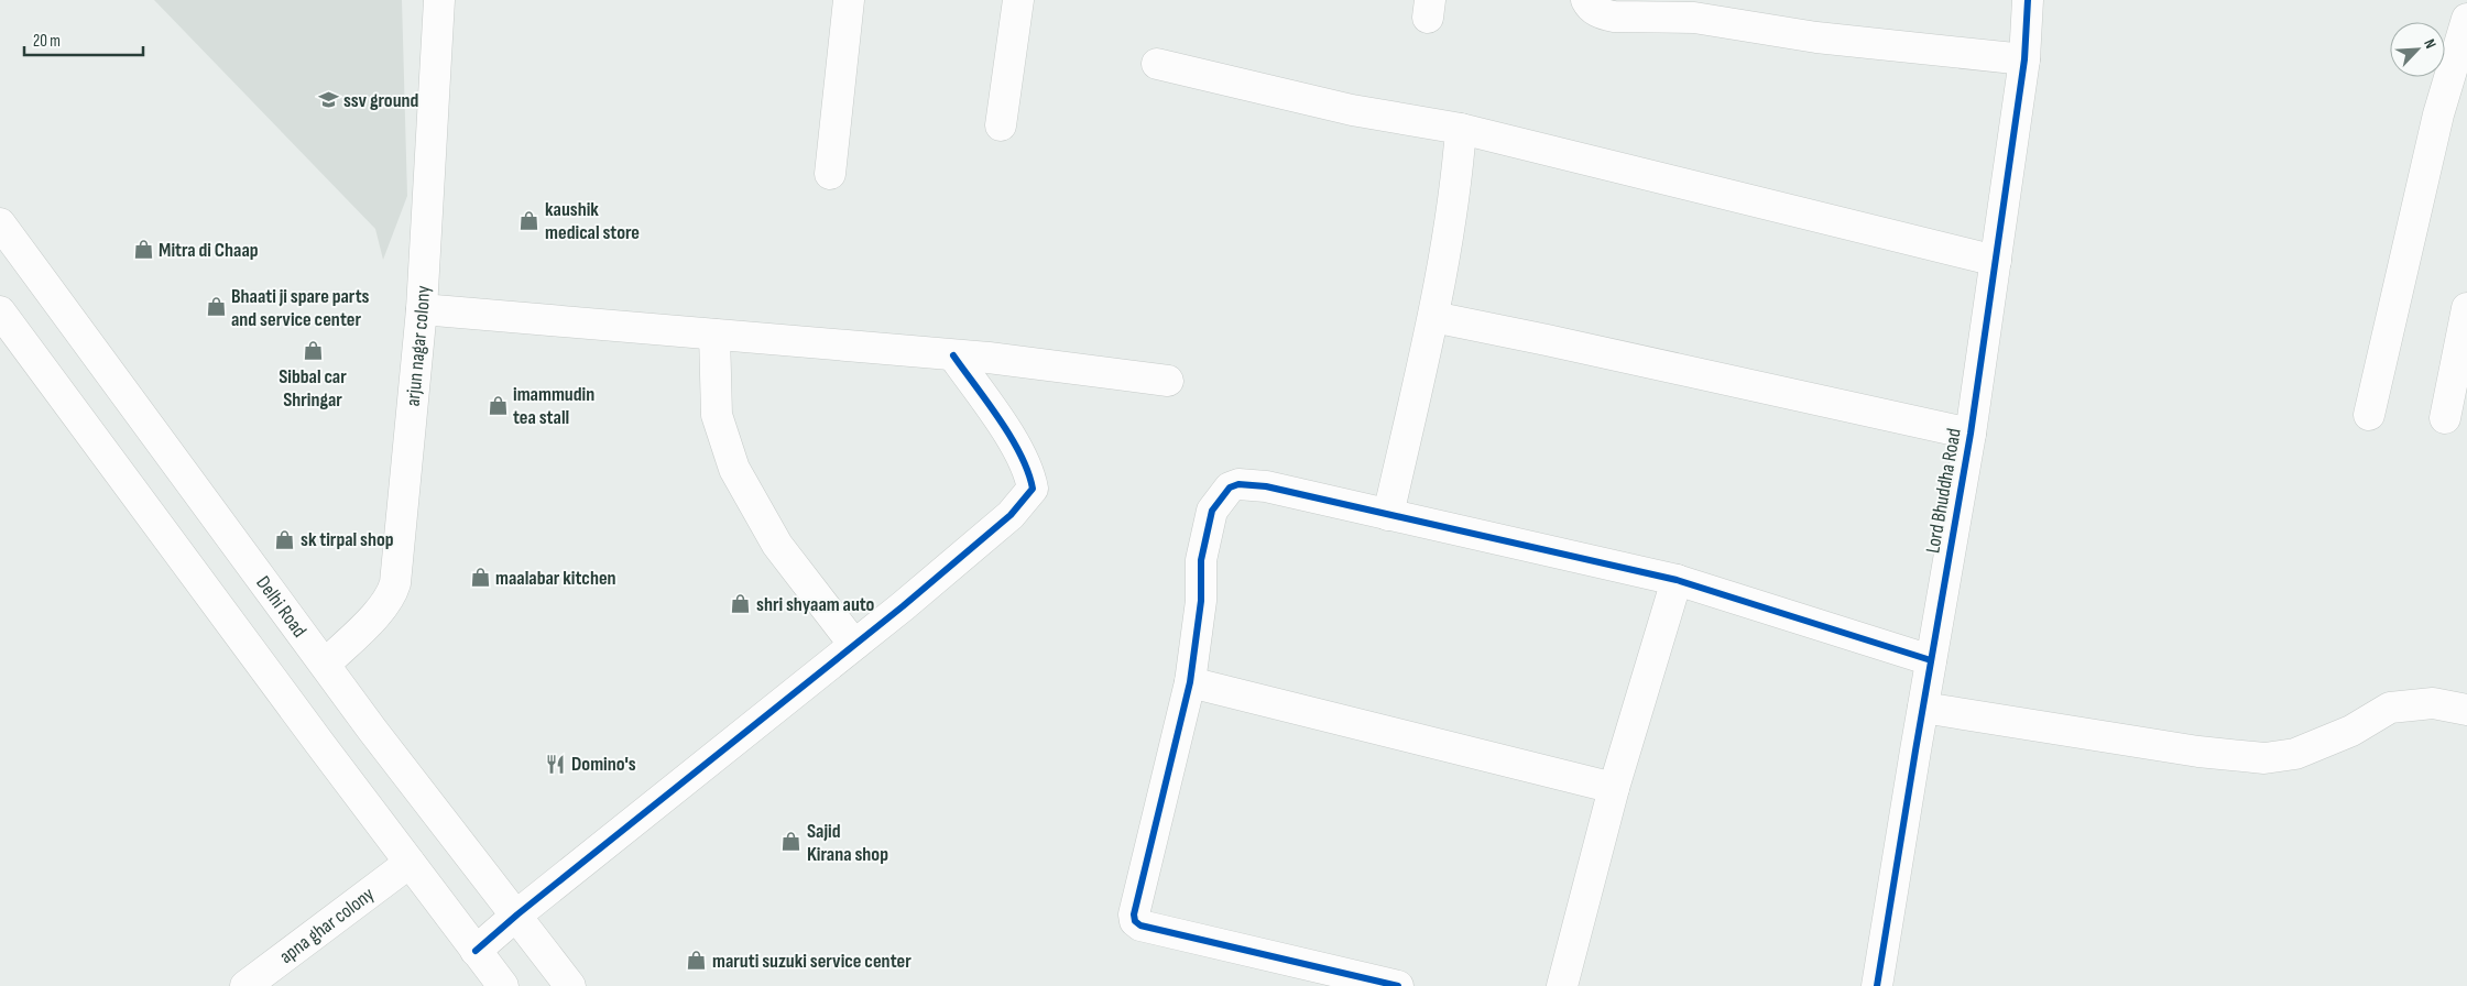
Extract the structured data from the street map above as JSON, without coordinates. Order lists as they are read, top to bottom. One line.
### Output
{"streets":{"street":["arjun nagar colony","Lord Bhuddha Road","Delhi Road","apna ghar colony"]},"crossings":[["arjun nagar colony","Delhi Road"]],"places":{"school or university":["ssv ground"],"shop":["kaushik medical store","Mitra di Chaap","Bhaati ji spare parts and service center","Sibbal car Shringar","imammudin tea stall","sk tirpal shop","maalabar kitchen","shri shyaam auto","Sajid Kirana shop","maruti suzuki service center"],"restaurant":["Domino's"]},"scale_bar":"20 m","north":"top right"}
